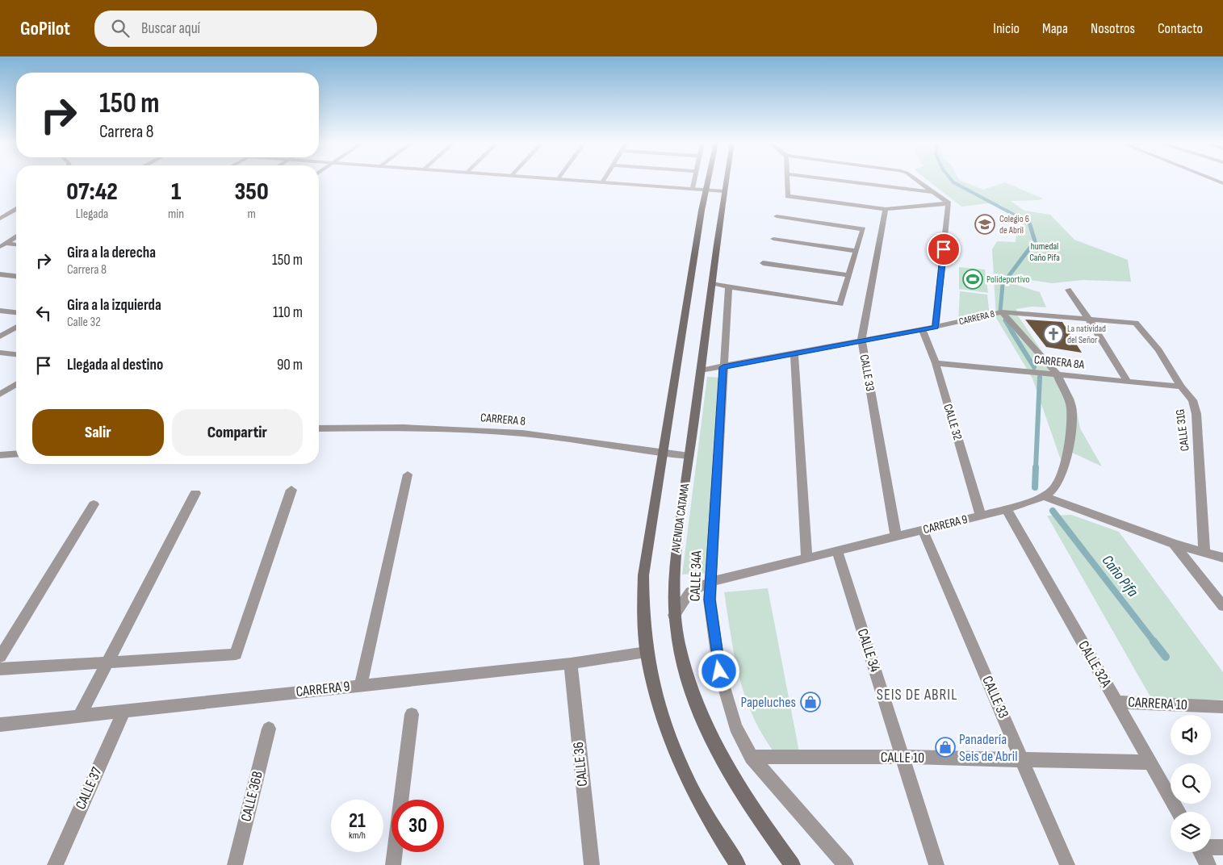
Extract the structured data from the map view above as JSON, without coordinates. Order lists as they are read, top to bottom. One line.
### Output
{"streets":{"main road":["AVENIDA CATAMA"],"street":["CARRERA 8","CARRERA 8A","CALLE 33","CALLE 32","CALLE 31G","CARRERA 9","CALLE 34A","CALLE 34","CALLE 32A","CARRERA 10","CALLE 10","CALLE 36","CALLE 37","CALLE 36B"]},"crossings":[["CARRERA 8","CALLE 33"],["CARRERA 8","CALLE 32"],["CARRERA 8","CALLE 31G"],["CARRERA 8","AVENIDA CATAMA"],["CARRERA 8","CALLE 34A"],["CARRERA 8A","CALLE 32"],["CARRERA 8A","CALLE 31G"],["CALLE 33","CARRERA 9"],["CALLE 33","CALLE 10"],["CALLE 32","CARRERA 9"],["AVENIDA CATAMA","CARRERA 9"],["CARRERA 9","CALLE 34A"],["CARRERA 9","CALLE 34"],["CARRERA 9","CALLE 32A"],["CARRERA 9","CALLE 36"],["CARRERA 9","CALLE 37"],["CALLE 34A","CALLE 10"],["CALLE 34","CALLE 10"],["CALLE 32A","CARRERA 10"],["CALLE 32A","CALLE 10"]],"districts":["SEIS DE ABRIL"],"water":["Caño Pifa"],"parks":["humedal Caño Pifa"],"places":{"school or university":["Colegio 6 de Abril"],"sports":["Polideportivo"],"church":["La natividad del Señor"],"shop":["Papeluches","Panadería Seis de Abril"]},"page":{"header":"GoPilot","search":"Buscar aquí","nav":["Inicio","Mapa","Nosotros","Contacto"],"turn":["150 m","Carrera 8"],"eta":["07:42","Llegada","1","min","350","m"],"list":[{"name":"Gira a la derecha","note":"Carrera 8","value":"150 m"},{"name":"Gira a la izquierda","note":"Calle 32","value":"110 m"},{"name":"Llegada al destino","value":"90 m"}],"buttons":["Salir","Compartir"],"speed":"21 km/h","limit":"30"}}
